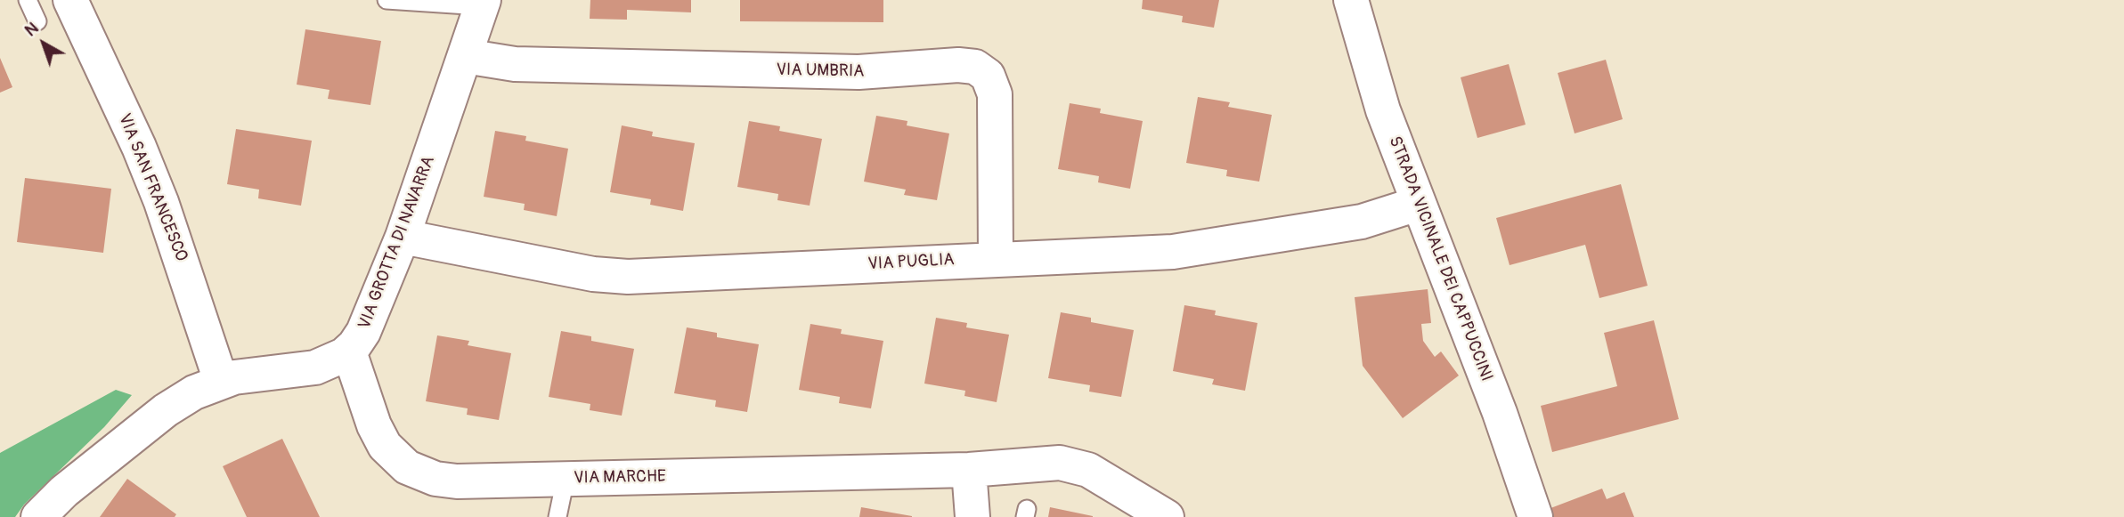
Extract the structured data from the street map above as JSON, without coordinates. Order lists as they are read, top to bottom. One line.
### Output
{"streets":{"street":["VIA UMBRIA","VIA SAN FRANCESCO","VIA GROTTA DI NAVARRA","STRADA VICINALE DEI CAPPUCCINI","VIA PUGLIA","VIA MARCHE"]},"crossings":[["VIA UMBRIA","VIA GROTTA DI NAVARRA"],["VIA UMBRIA","VIA PUGLIA"],["VIA GROTTA DI NAVARRA","VIA PUGLIA"],["VIA GROTTA DI NAVARRA","VIA MARCHE"],["STRADA VICINALE DEI CAPPUCCINI","VIA PUGLIA"]],"north":"top left"}
